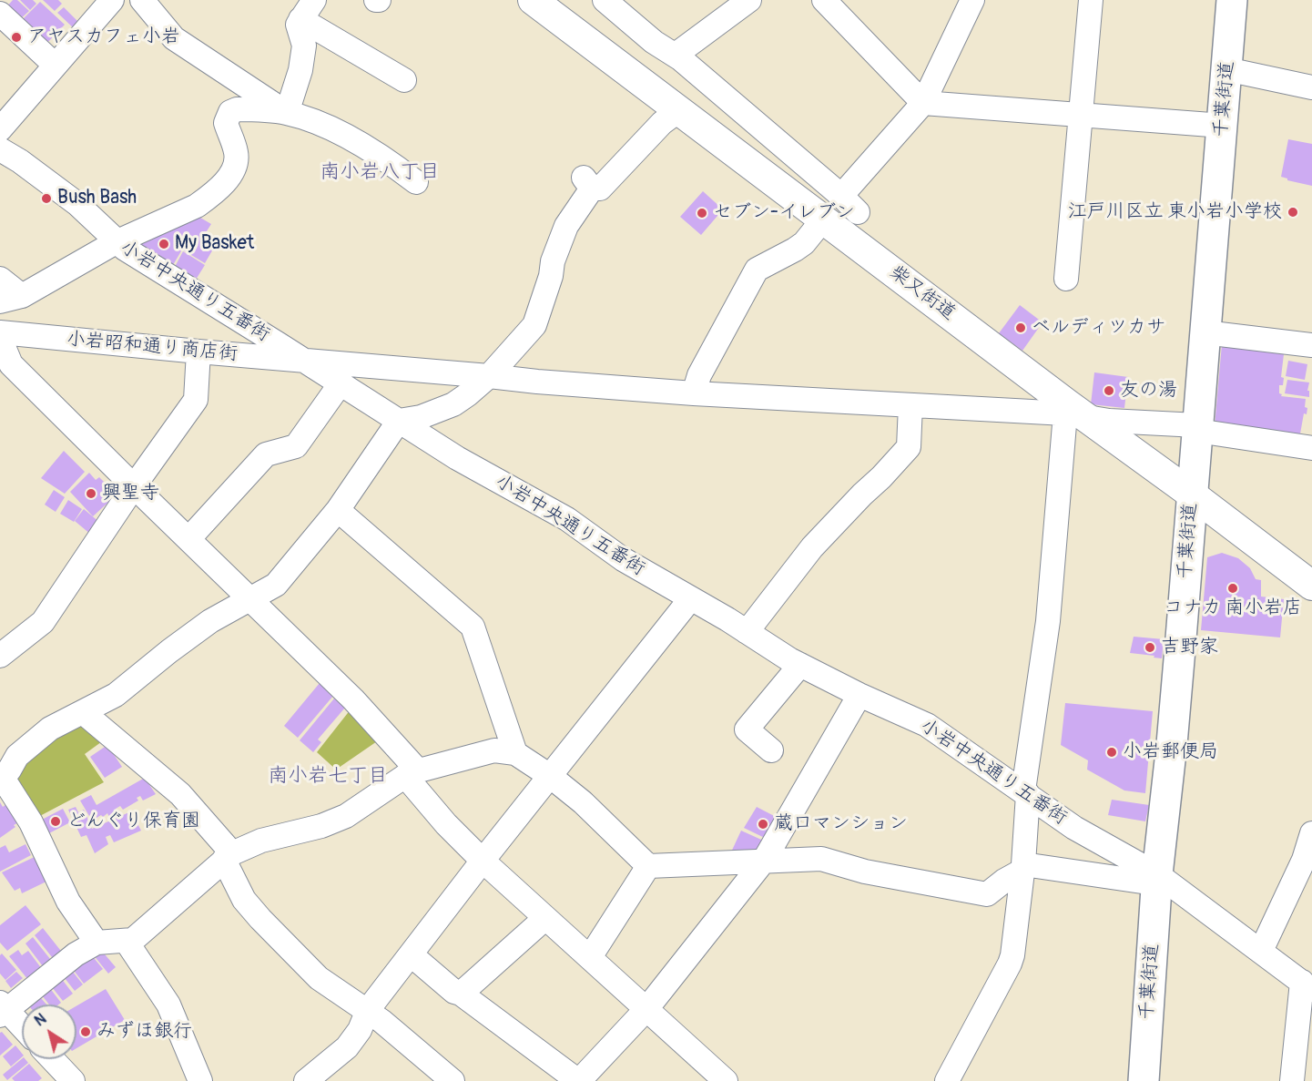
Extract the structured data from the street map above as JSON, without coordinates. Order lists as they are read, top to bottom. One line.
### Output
{"streets":{"highway":["千葉街道"],"main road":["柴又街道"],"street":["小岩中央通り五番街","小岩昭和通り商店街"]},"crossings":[["千葉街道","小岩中央通り五番街"],["千葉街道","柴又街道"],["千葉街道","小岩昭和通り商店街"],["小岩中央通り五番街","小岩昭和通り商店街"],["柴又街道","小岩昭和通り商店街"]],"districts":["南小岩八丁目","南小岩七丁目"],"places":["アヤスカフェ小岩","Bush Bash","江戸川区立 東小岩小学校","セブン-イレブン","My Basket","ベルディツカサ","友の湯","興聖寺","コナカ 南小岩店","吉野家","小岩郵便局","どんぐり保育園","蔵口マンション","みずほ銀行"],"north":"top left"}
